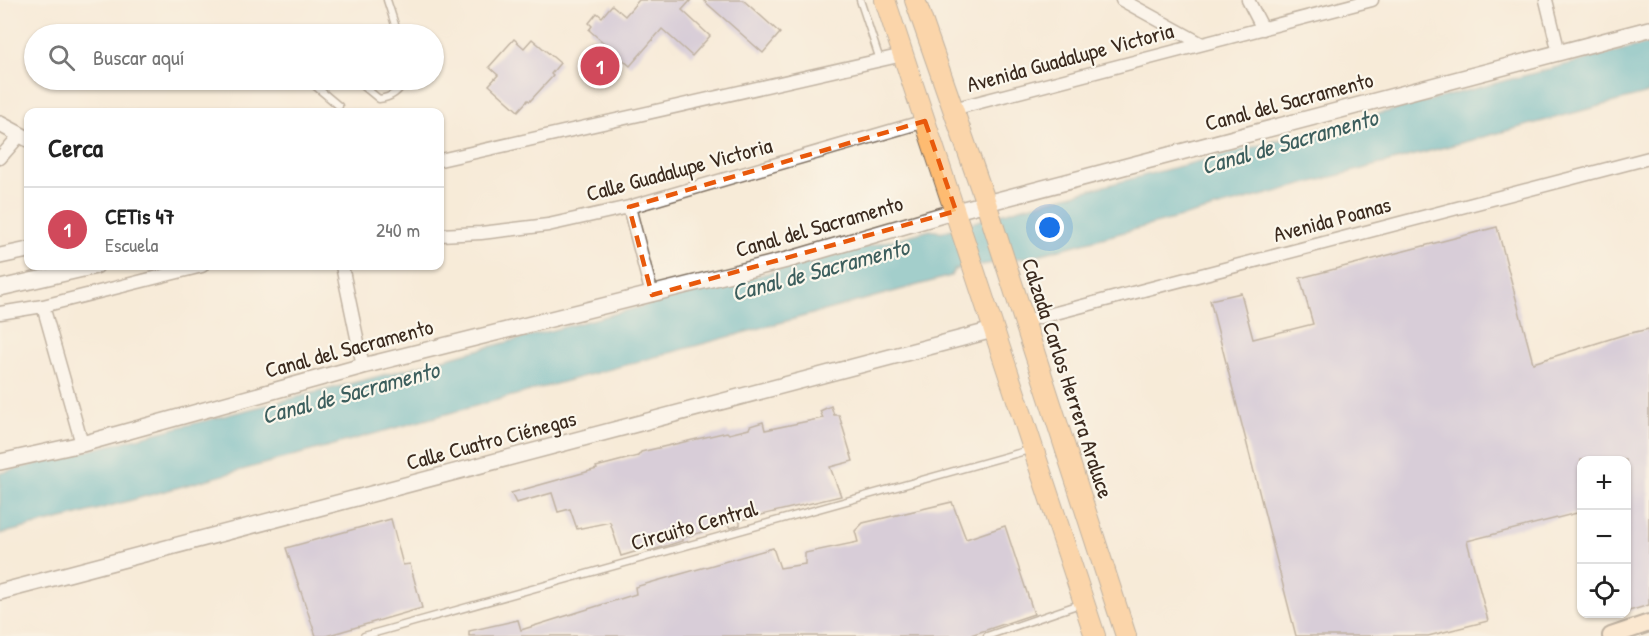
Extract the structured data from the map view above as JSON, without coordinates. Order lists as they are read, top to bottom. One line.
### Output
{"streets":{"main road":["Calzada Carlos Herrera Araluce"],"street":["Avenida Guadalupe Victoria","Canal del Sacramento","Calle Guadalupe Victoria","Avenida Poanas","Calle Cuatro Ciénegas"],"lane":["Circuito Central"]},"crossings":[["Avenida Guadalupe Victoria","Calzada Carlos Herrera Araluce"],["Canal del Sacramento","Calzada Carlos Herrera Araluce"],["Avenida Poanas","Calzada Carlos Herrera Araluce"]],"water":["Canal de Sacramento"],"page":{"search":"Buscar aquí","pins":"1","heading":"Cerca","list":[{"mark":"1","name":"CETis 47","note":"Escuela","value":"240 m"}],"map_buttons":["+","−"]}}
